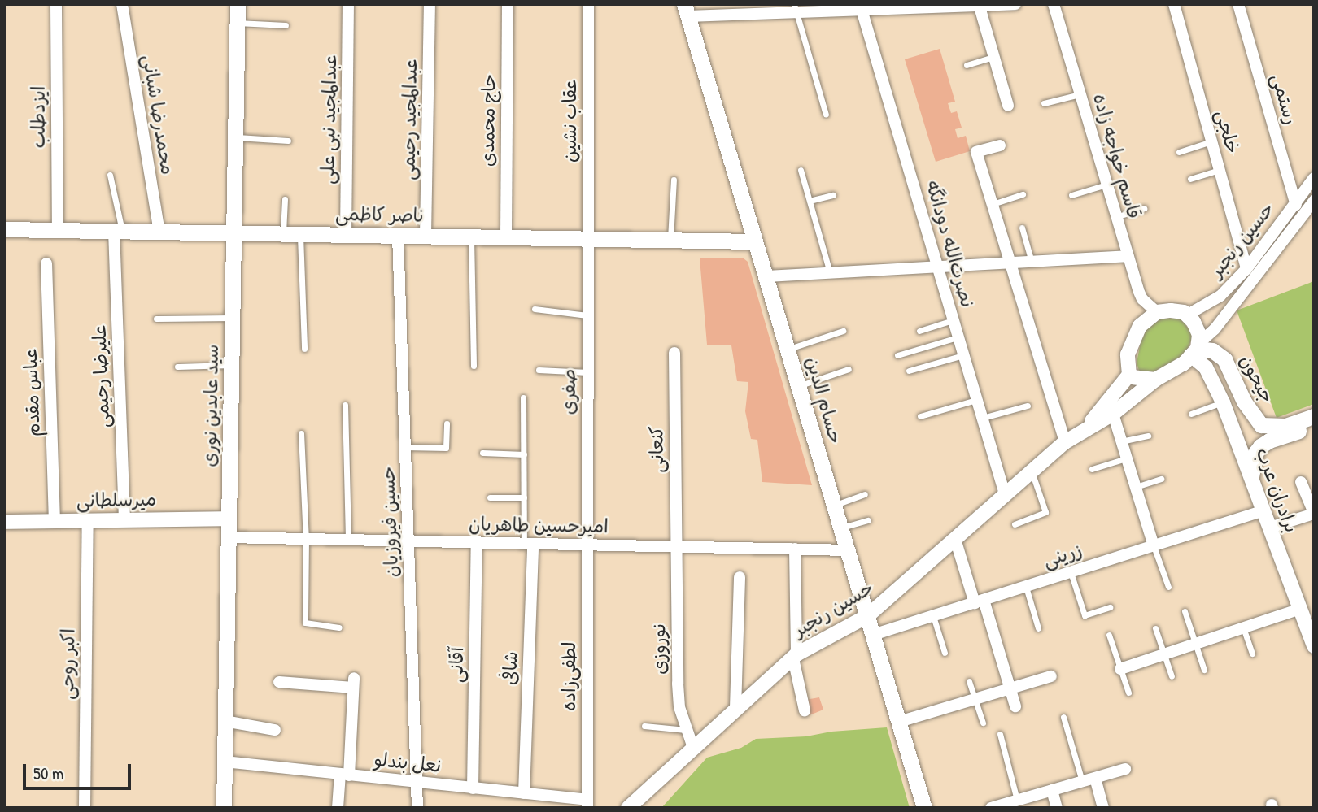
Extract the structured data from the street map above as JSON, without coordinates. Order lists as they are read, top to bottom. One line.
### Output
{"streets":{"main road":["ناصر کاظمی","جیحون","حسام الدین","سید عابدین نوری"],"street":["رستمی","محمدرضا شبانی","ایزدطلب","عبدالمجید نبی علی","عبدالمجید رحیمی","حاج محمدی","عقاب نشین","خلجی","قاسم خواجه زاده","حسین رنجبر","نصرت‌الله دودانگه","علیرضا رحیمی","صفری","عباس مقدم","کنعانی","برادران عرب","میرسلطانی","حسین فیروزیان","امیرحسین طاهریان","زرینی","نوروزی","اکبر روحی","آقانی","شافی","لطفی‌زاده","نعل بندلو"]},"crossings":[["رستمی","حسین رنجبر"],["محمدرضا شبانی","ناصر کاظمی"],["ایزدطلب","ناصر کاظمی"],["عبدالمجید نبی علی","ناصر کاظمی"],["عبدالمجید رحیمی","ناصر کاظمی"],["حاج محمدی","ناصر کاظمی"],["عقاب نشین","ناصر کاظمی"],["عقاب نشین","صفری"],["خلجی","حسین رنجبر"],["قاسم خواجه زاده","حسین رنجبر"],["قاسم خواجه زاده","جیحون"],["قاسم خواجه زاده","برادران عرب"],["ناصر کاظمی","علیرضا رحیمی"],["ناصر کاظمی","صفری"],["ناصر کاظمی","حسام الدین"],["ناصر کاظمی","سید عابدین نوری"],["ناصر کاظمی","حسین فیروزیان"],["حسین رنجبر","نصرت‌الله دودانگه"],["حسین رنجبر","جیحون"],["حسین رنجبر","حسام الدین"],["حسین رنجبر","برادران عرب"],["حسین رنجبر","نوروزی"],["علیرضا رحیمی","میرسلطانی"],["جیحون","برادران عرب"],["صفری","امیرحسین طاهریان"],["صفری","لطفی‌زاده"],["عباس مقدم","میرسلطانی"],["حسام الدین","امیرحسین طاهریان"],["حسام الدین","زرینی"],["سید عابدین نوری","میرسلطانی"],["سید عابدین نوری","امیرحسین طاهریان"],["سید عابدین نوری","نعل بندلو"],["کنعانی","امیرحسین طاهریان"],["کنعانی","نوروزی"],["برادران عرب","زرینی"],["میرسلطانی","اکبر روحی"],["حسین فیروزیان","امیرحسین طاهریان"],["حسین فیروزیان","نعل بندلو"],["امیرحسین طاهریان","نوروزی"],["امیرحسین طاهریان","آقانی"],["امیرحسین طاهریان","شافی"],["امیرحسین طاهریان","لطفی‌زاده"],["آقانی","نعل بندلو"],["شافی","نعل بندلو"],["لطفی‌زاده","نعل بندلو"]],"scale_bar":"50 m"}
